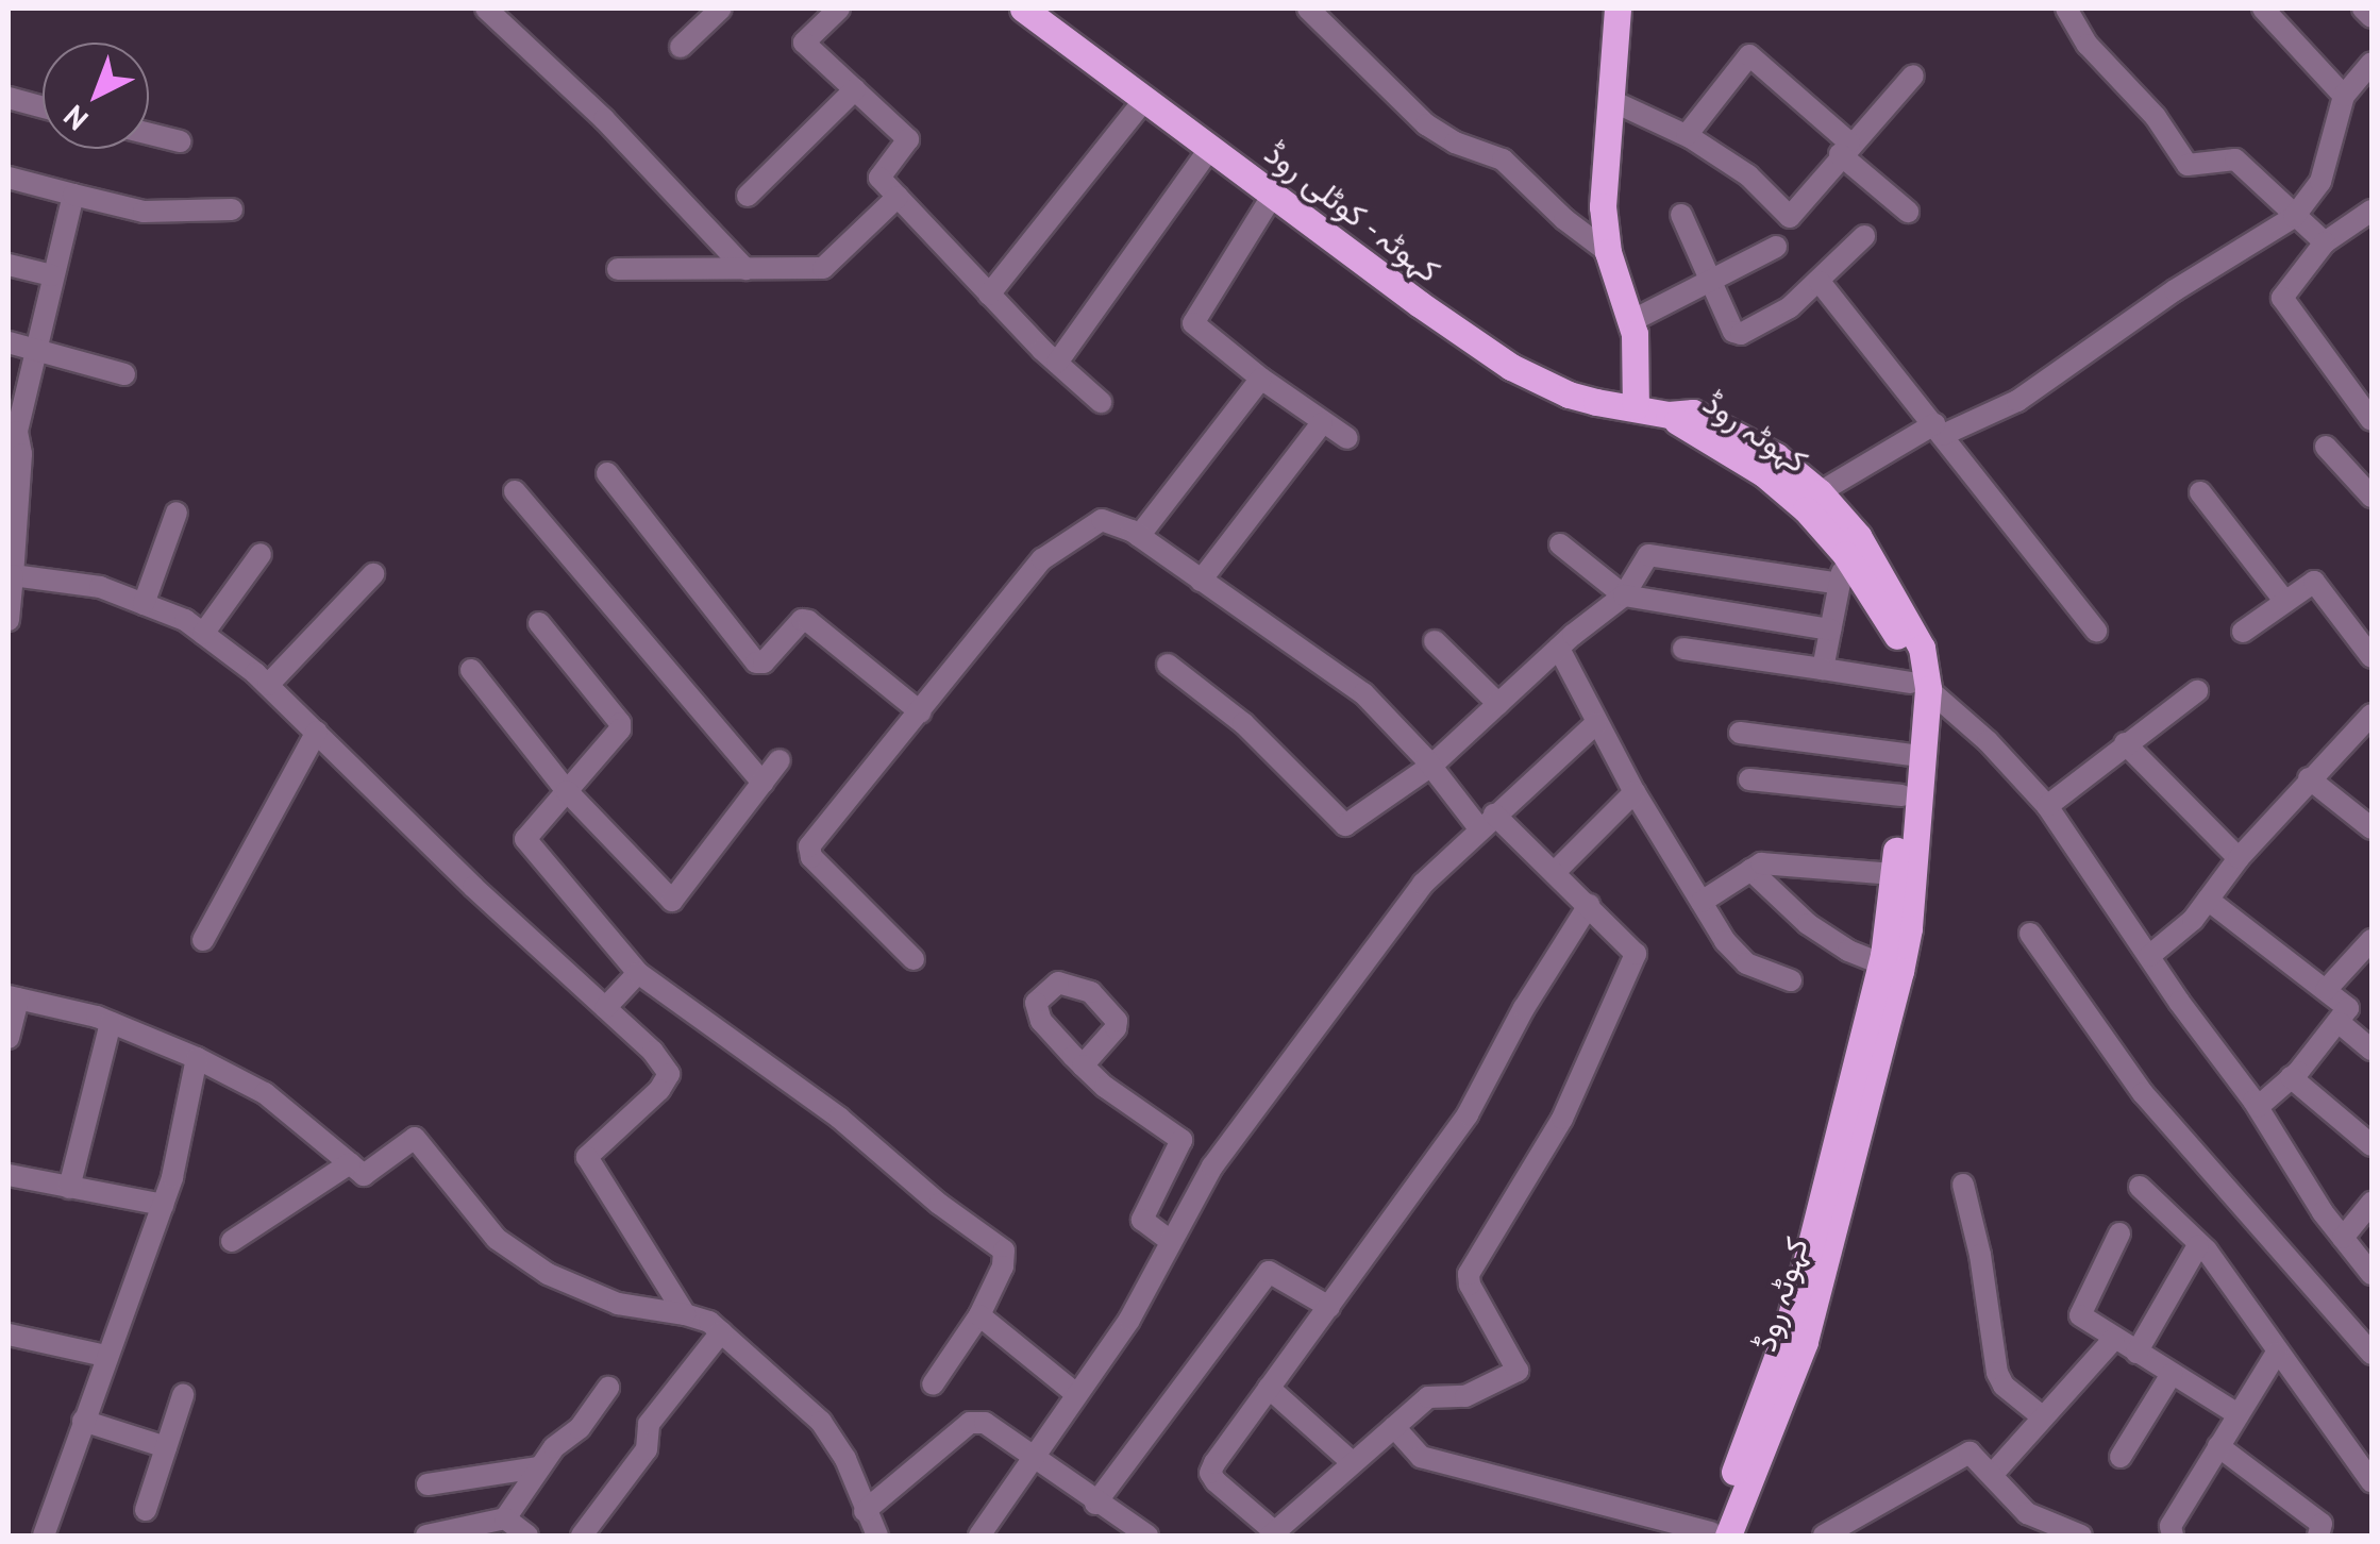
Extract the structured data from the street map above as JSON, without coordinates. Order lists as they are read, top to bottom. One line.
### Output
{"streets":{"main road":["کہوٹہ - کوٹلی روڈ","کہوٹہ روڈ"]},"crossings":[["کہوٹہ - کوٹلی روڈ","کہوٹہ روڈ"]],"north":"bottom left"}
